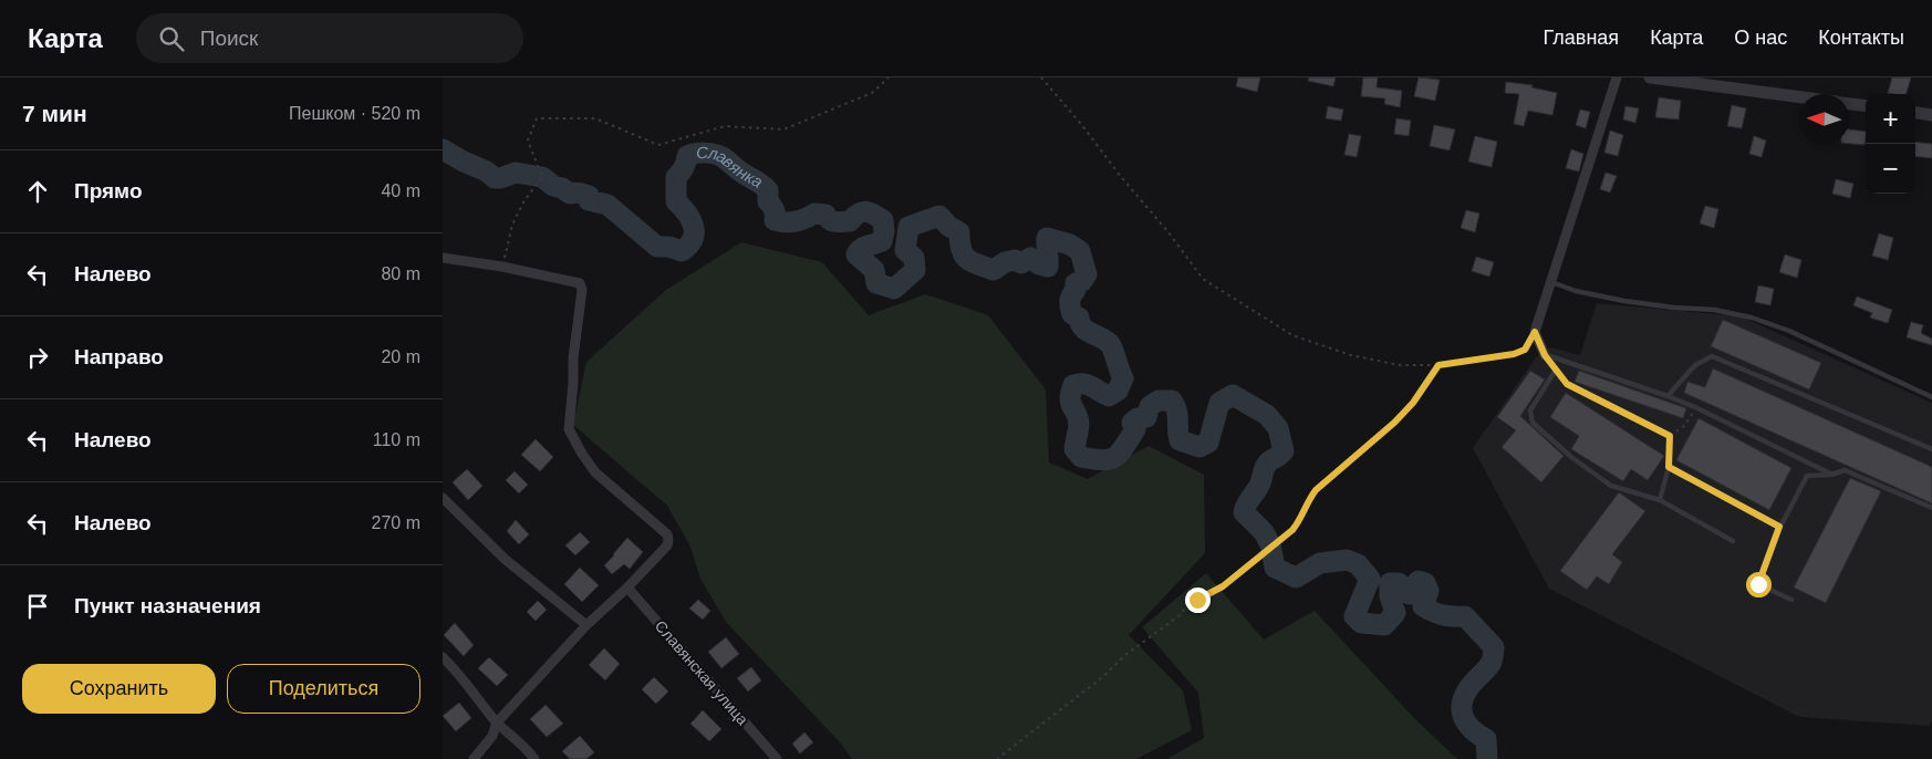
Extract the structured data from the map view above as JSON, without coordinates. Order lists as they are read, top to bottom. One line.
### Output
{"streets":{"street":["Славянская улица"]},"water":["Славянка"],"north":"left","page":{"header":"Карта","search":"Поиск","nav":["Главная","Карта","О нас","Контакты"],"heading":["7 мин","Пешком · 520 m"],"map_buttons":["+","−"],"list":[["Прямо","40 m"],["Налево","80 m"],["Направо","20 m"],["Налево","110 m"],["Налево","270 m"],"Пункт назначения"],"buttons":["Сохранить","Поделиться"]}}
